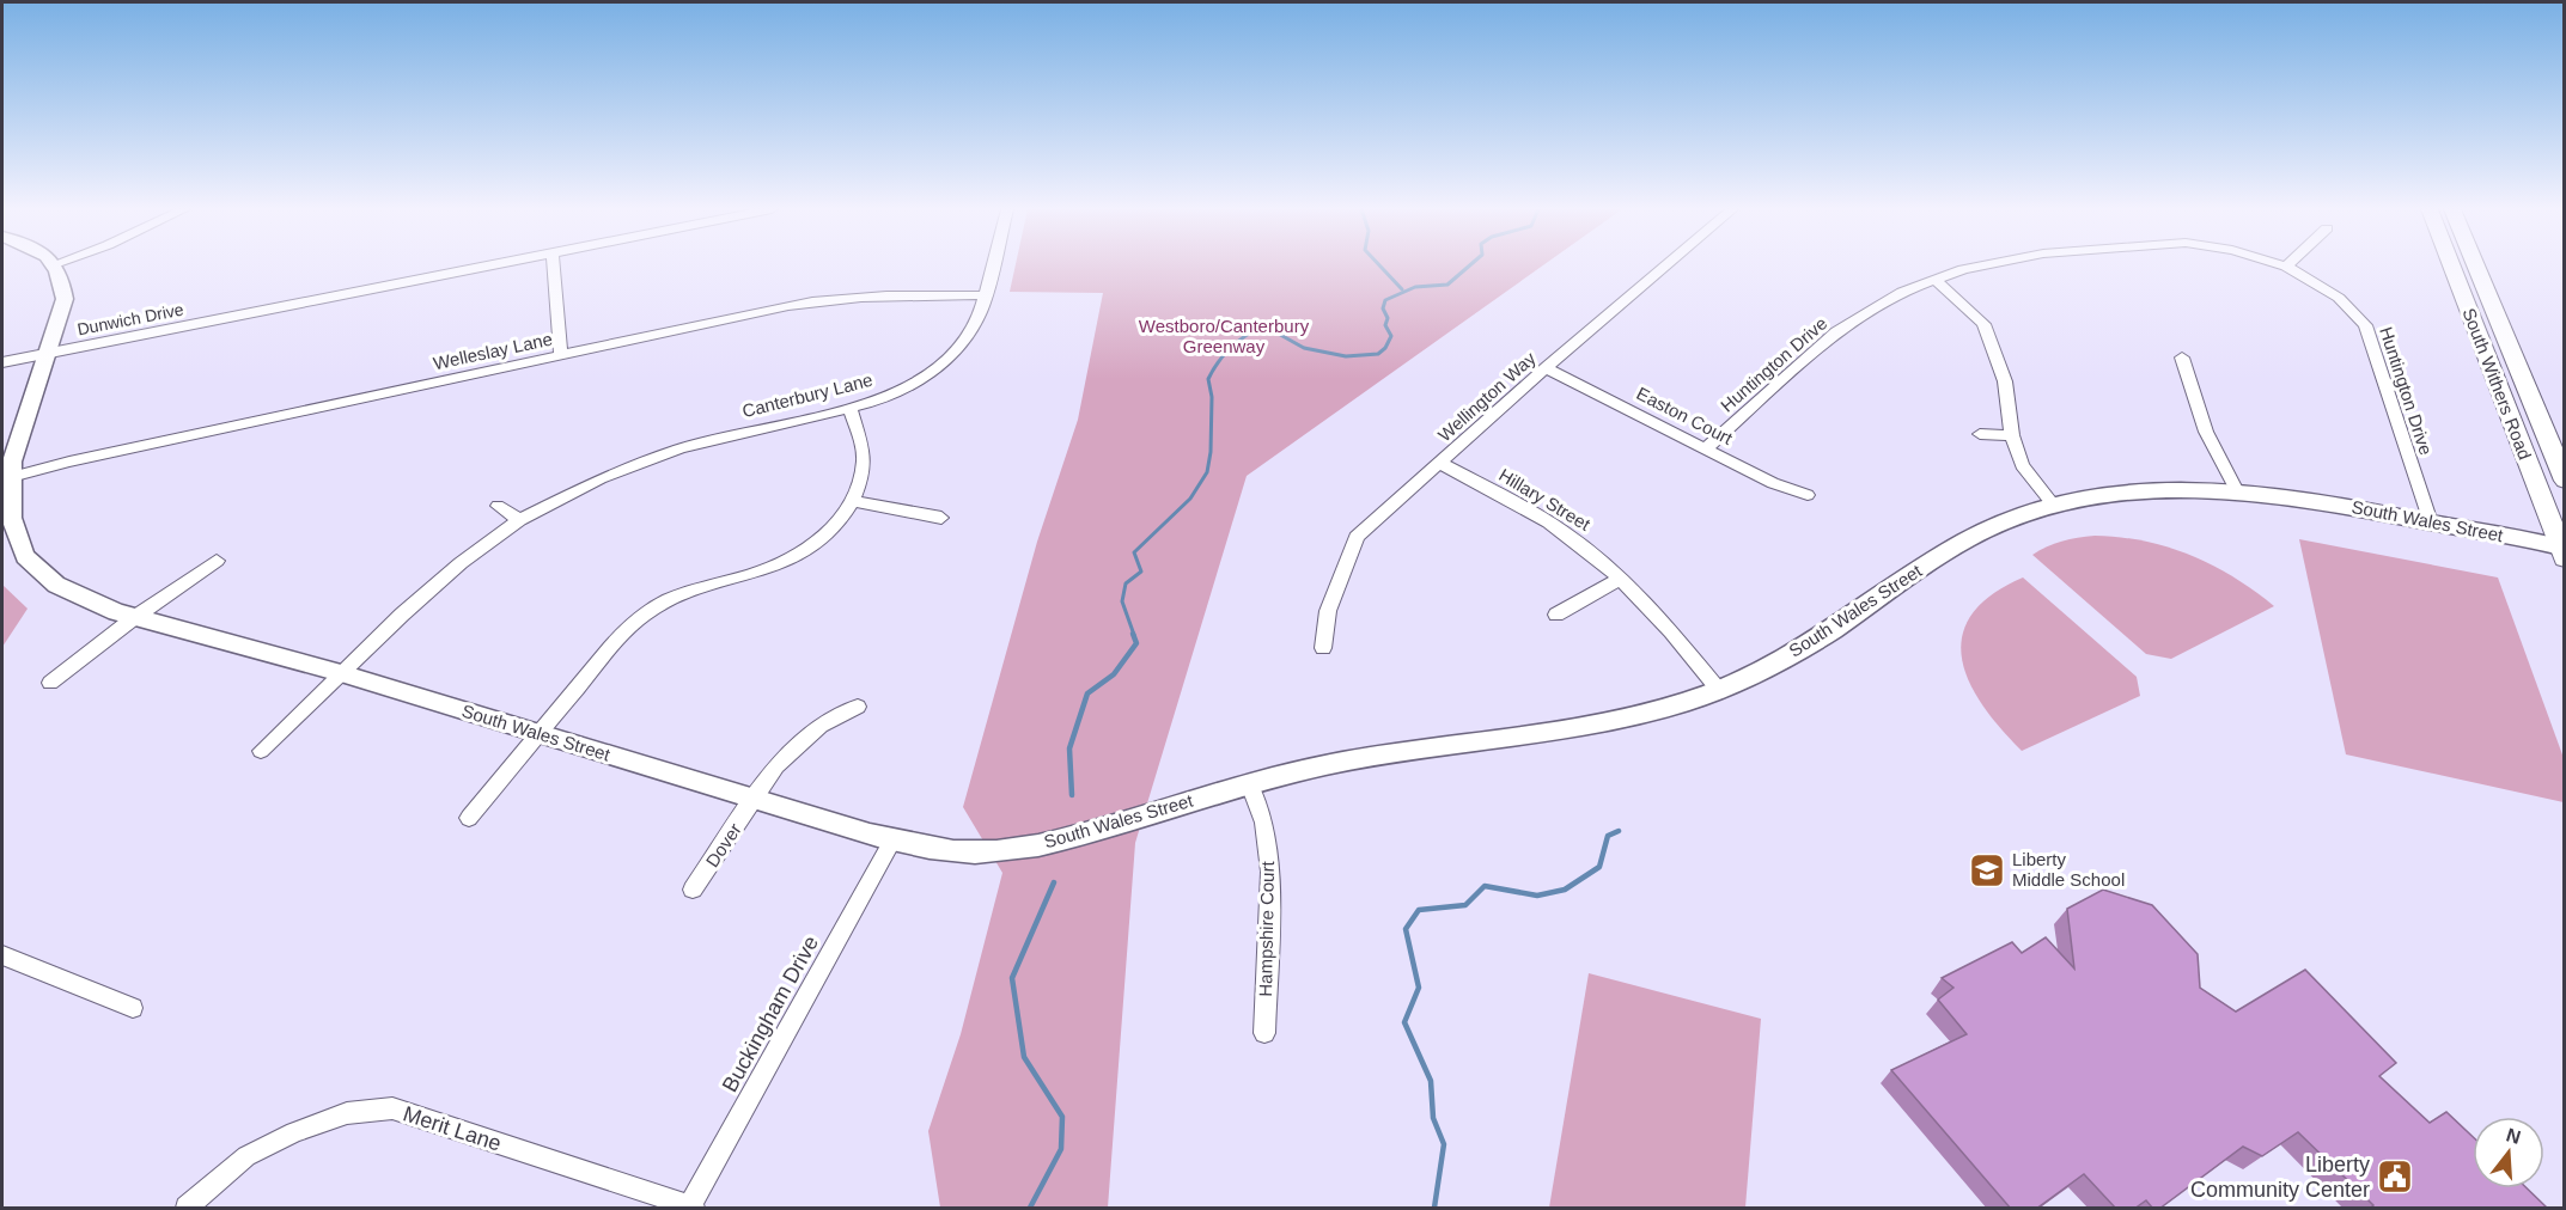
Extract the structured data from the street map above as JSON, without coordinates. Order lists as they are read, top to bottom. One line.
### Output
{"streets":{"main road":["South Withers Road"],"street":["Dunwich Drive","Welleslay Lane","Huntington Drive","Canterbury Lane","Wellington Way","Easton Court","Hillary Street","South Wales Street","Dover","Hampshire Court","Buckingham Drive","Merit Lane"]},"crossings":[["Dunwich Drive","South Wales Street"],["Welleslay Lane","Canterbury Lane"],["Welleslay Lane","South Wales Street"],["Huntington Drive","Easton Court"],["Huntington Drive","South Wales Street"],["South Withers Road","South Wales Street"],["Canterbury Lane","South Wales Street"],["Wellington Way","Easton Court"],["Wellington Way","Hillary Street"],["Hillary Street","South Wales Street"],["South Wales Street","Dover"],["South Wales Street","Hampshire Court"],["South Wales Street","Buckingham Drive"],["Buckingham Drive","Merit Lane"]],"parks":["Westboro/Canterbury Greenway"],"places":{"school or university":["Liberty Middle School"],"public building":["Liberty Community Center"]},"north":"top"}
